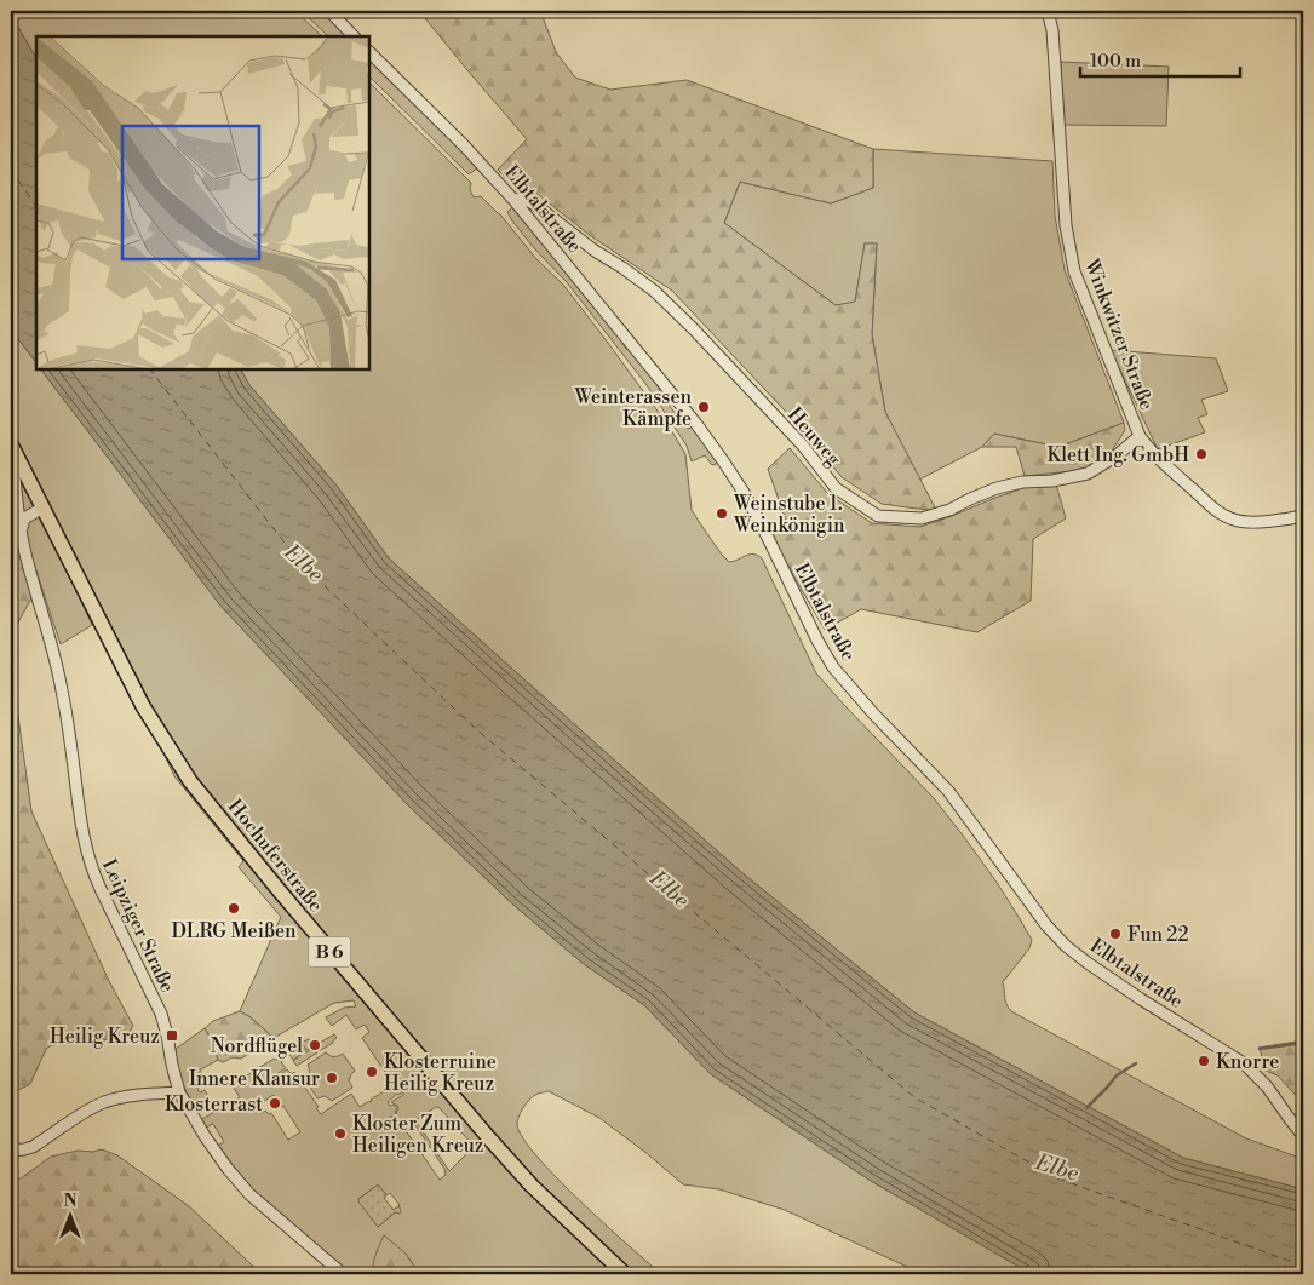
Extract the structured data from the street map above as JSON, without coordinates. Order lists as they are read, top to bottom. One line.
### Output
{"streets":{"main road":["Hochuferstraße","B 6"],"street":["Elbtalstraße","Winkwitzer Straße","Heuweg","Leipziger Straße"]},"crossings":[["Elbtalstraße","Heuweg"],["Winkwitzer Straße","Heuweg"],["Hochuferstraße","B 6"],["Leipziger Straße","B 6"]],"water":["Elbe"],"places":{"other":["Weinterassen Kämpfe","Klett Ing. GmbH","Weinstube 1. Weinkönigin","DLRG Meißen","Fun 22","Nordflügel","Knorre","Klosterruine Heilig Kreuz","Innere Klausur","Klosterrast","Kloster Zum Heiligen Kreuz"],"transit":["Heilig Kreuz"]},"scale_bar":"100 m","north":"top"}
